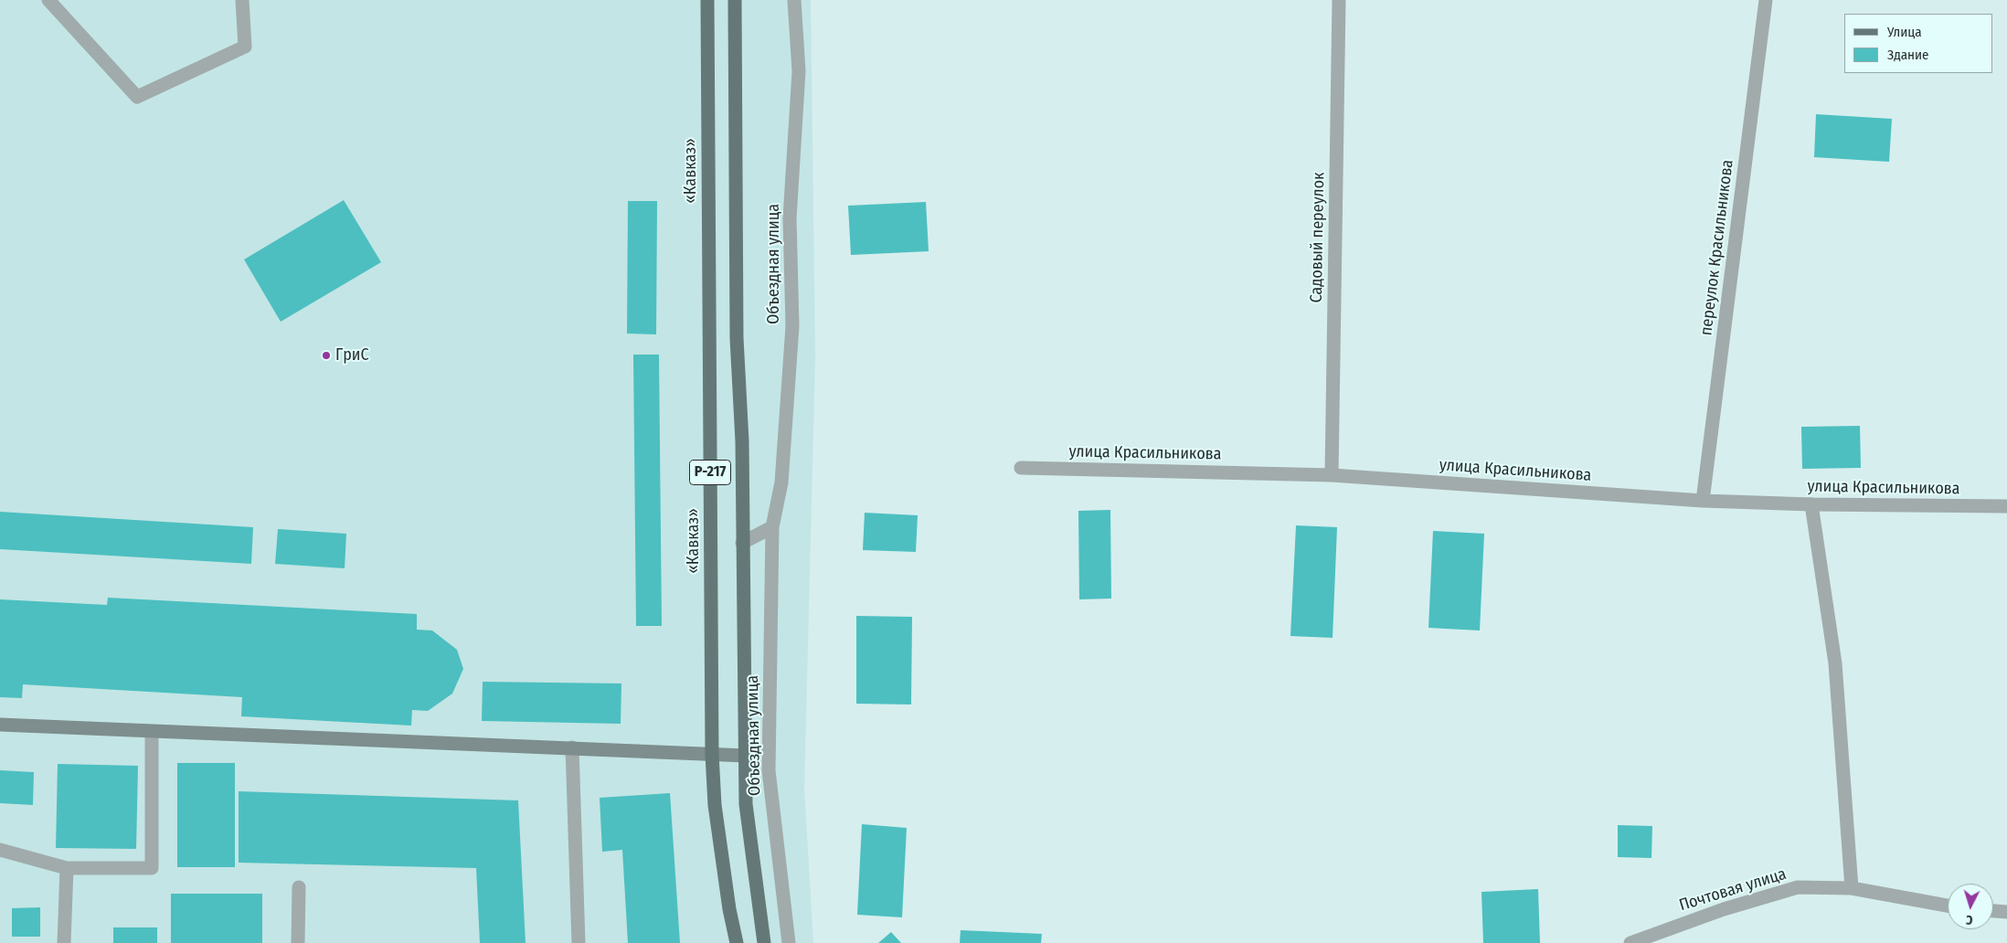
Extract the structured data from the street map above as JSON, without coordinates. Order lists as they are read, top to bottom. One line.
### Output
{"streets":{"main road":["«Кавказ»","Р-217"],"street":["Садовый переулок","переулок Красильникова","Объездная улица","улица Красильникова","Почтовая улица"]},"crossings":[["Садовый переулок","улица Красильникова"],["переулок Красильникова","улица Красильникова"]],"places":["ГриС"],"legend":["Улица","Здание"],"north":"bottom"}
